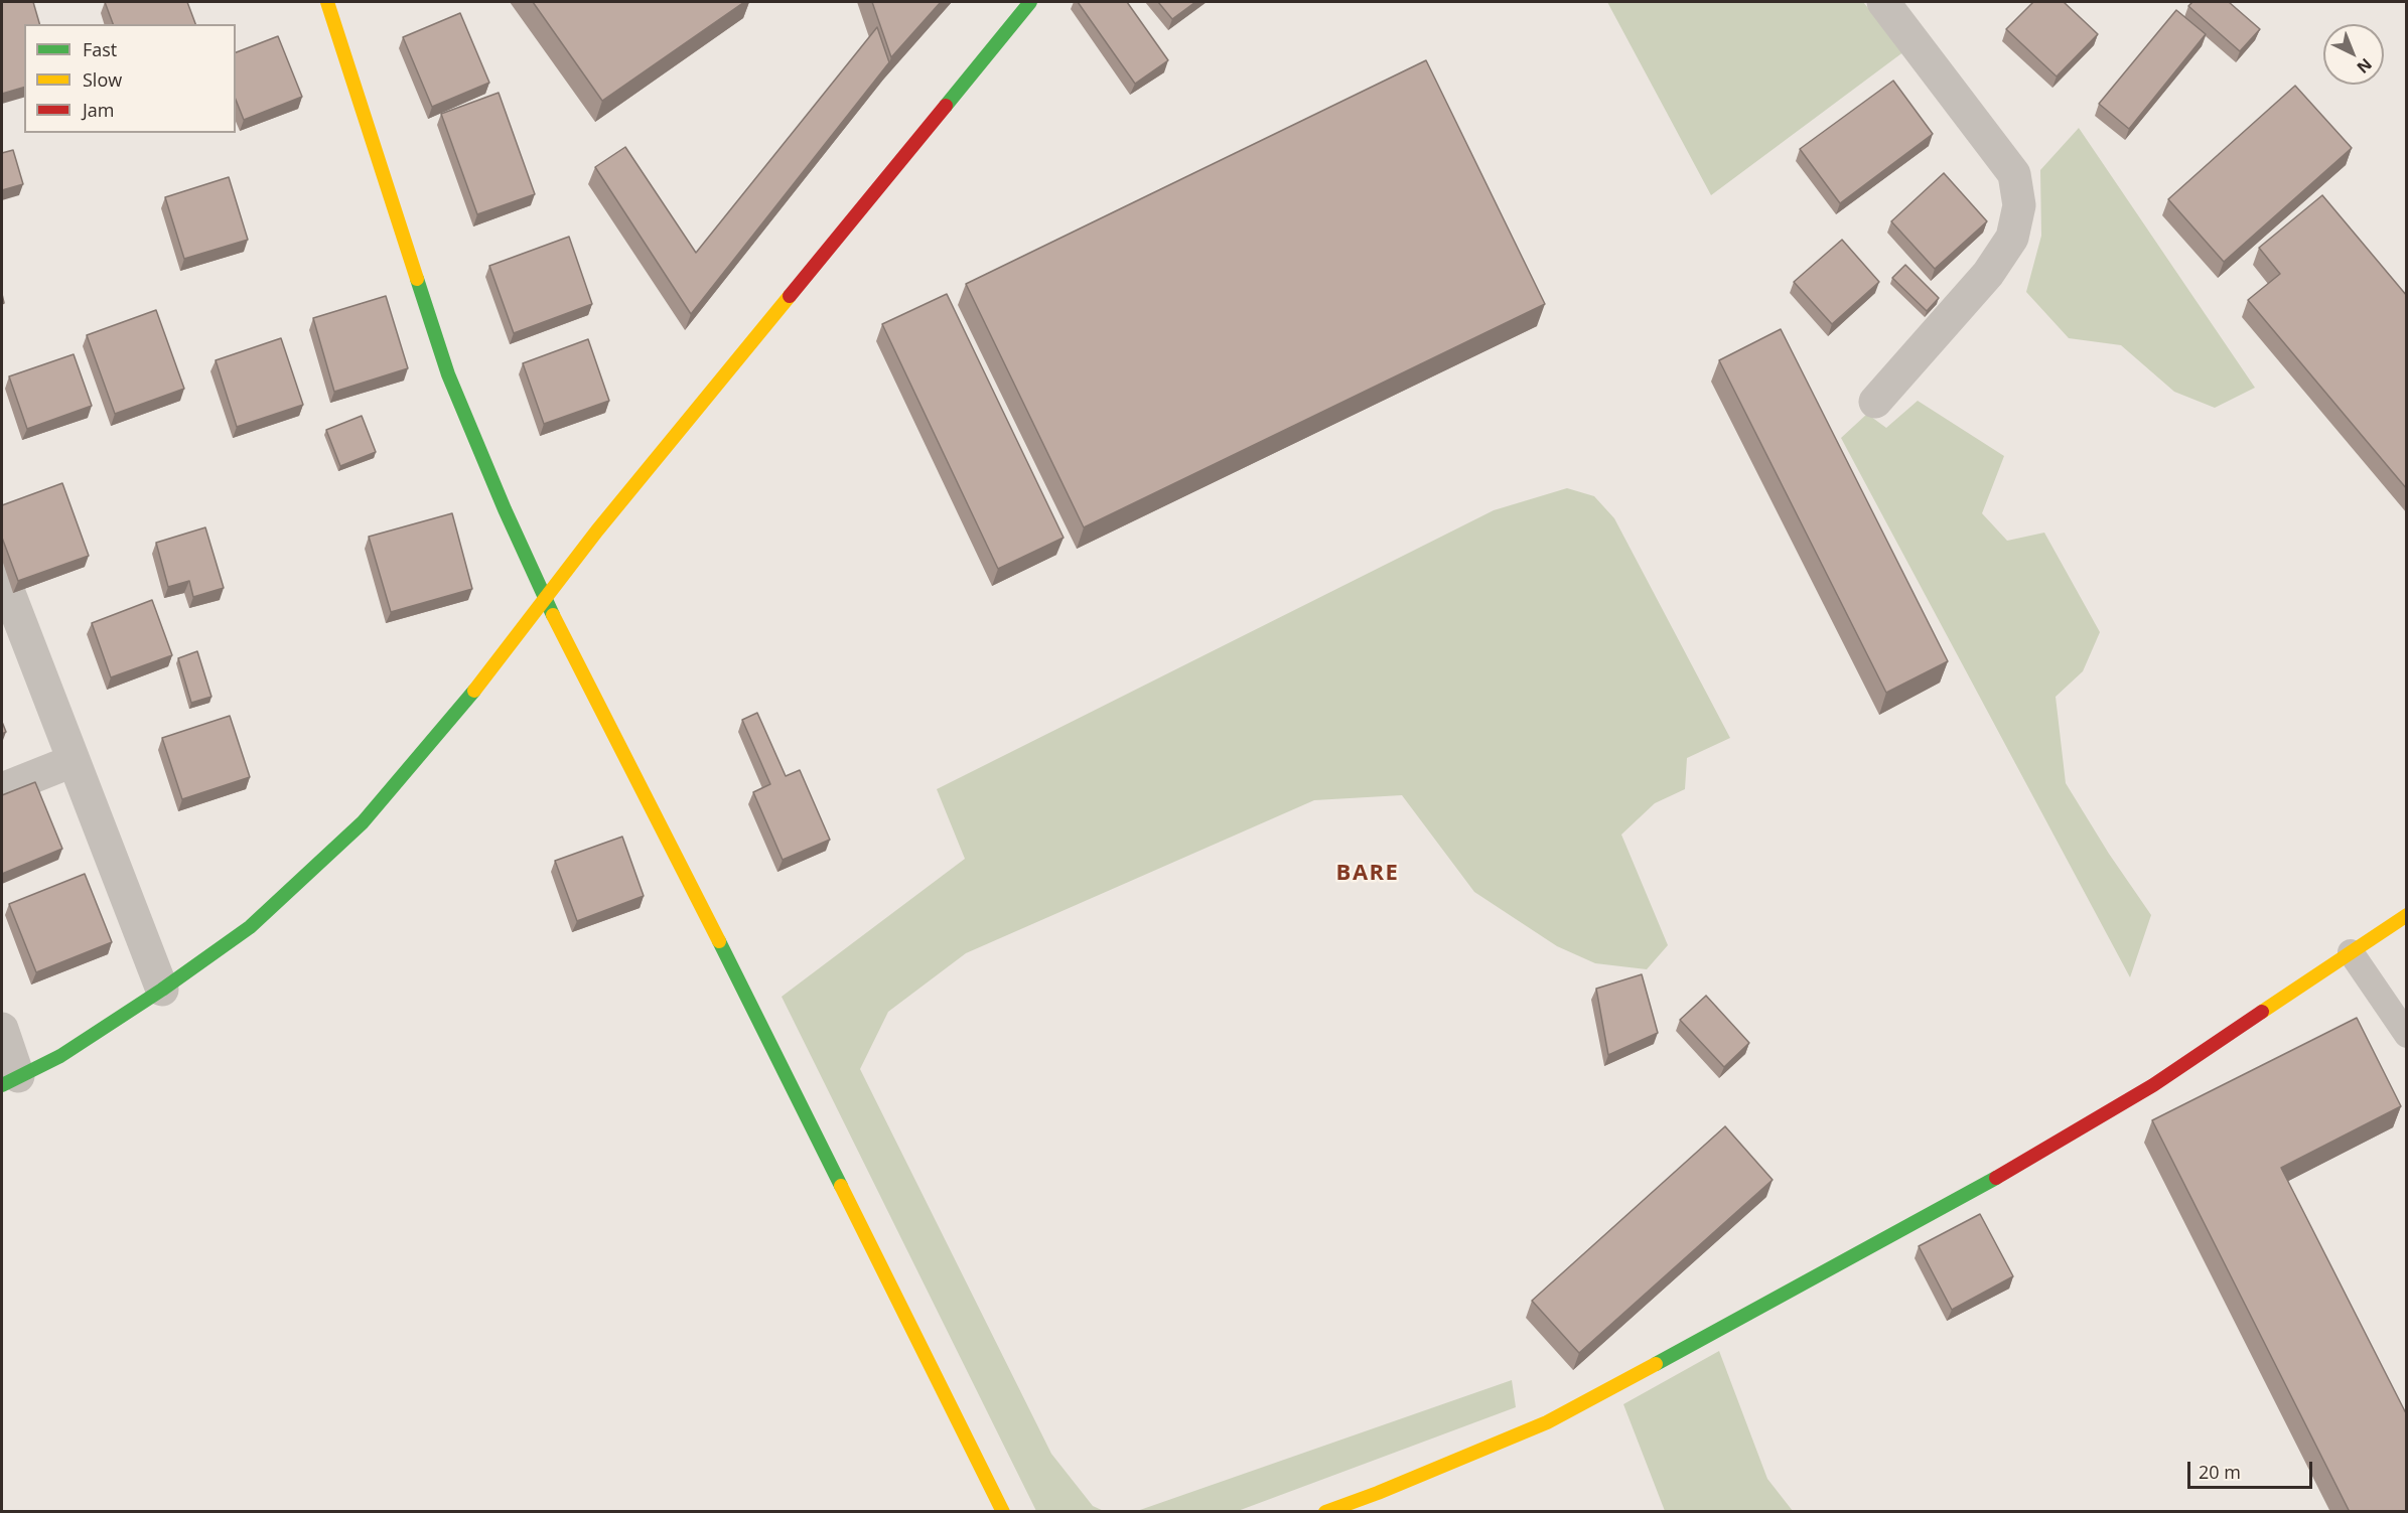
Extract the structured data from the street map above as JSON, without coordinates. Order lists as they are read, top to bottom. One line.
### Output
{"districts":["BARE"],"legend":["Fast","Slow","Jam"],"scale_bar":"20 m","north":"bottom right"}
